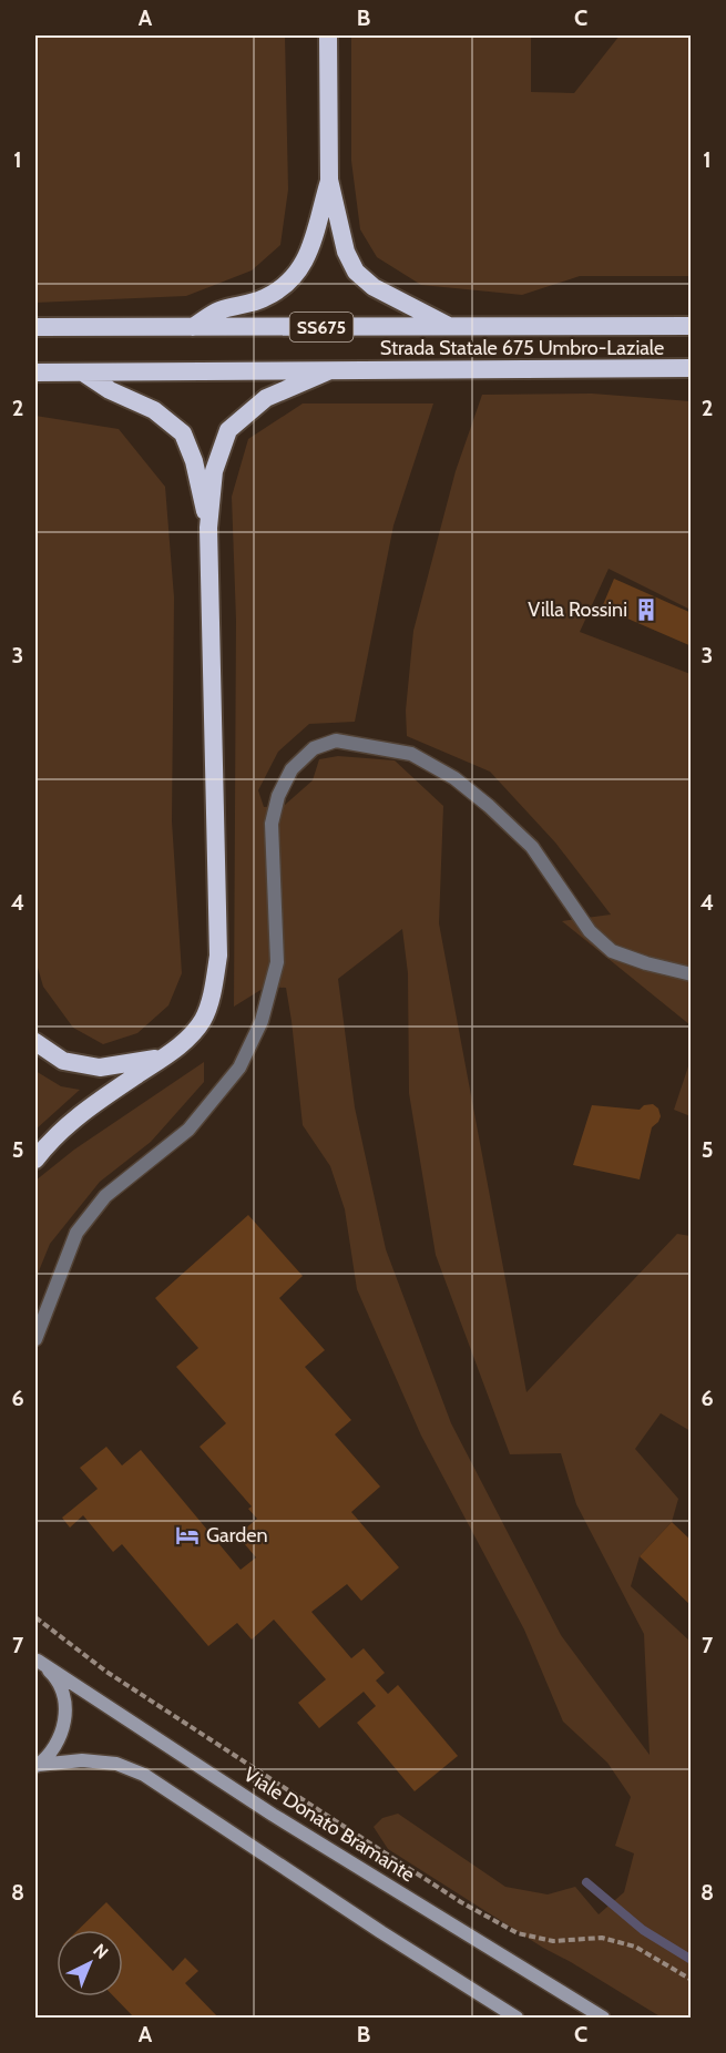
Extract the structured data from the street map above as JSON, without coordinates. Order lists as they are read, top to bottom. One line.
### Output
{"streets":{"highway":["SS675","Strada Statale 675 Umbro-Laziale"],"main road":["Viale Donato Bramante"]},"places":{"building":["Villa Rossini"],"hotel":["Garden"]},"north":"top right","grid":{"columns":["A","B","C"],"rows":["1","2","3","4","5","6","7","8"]}}
